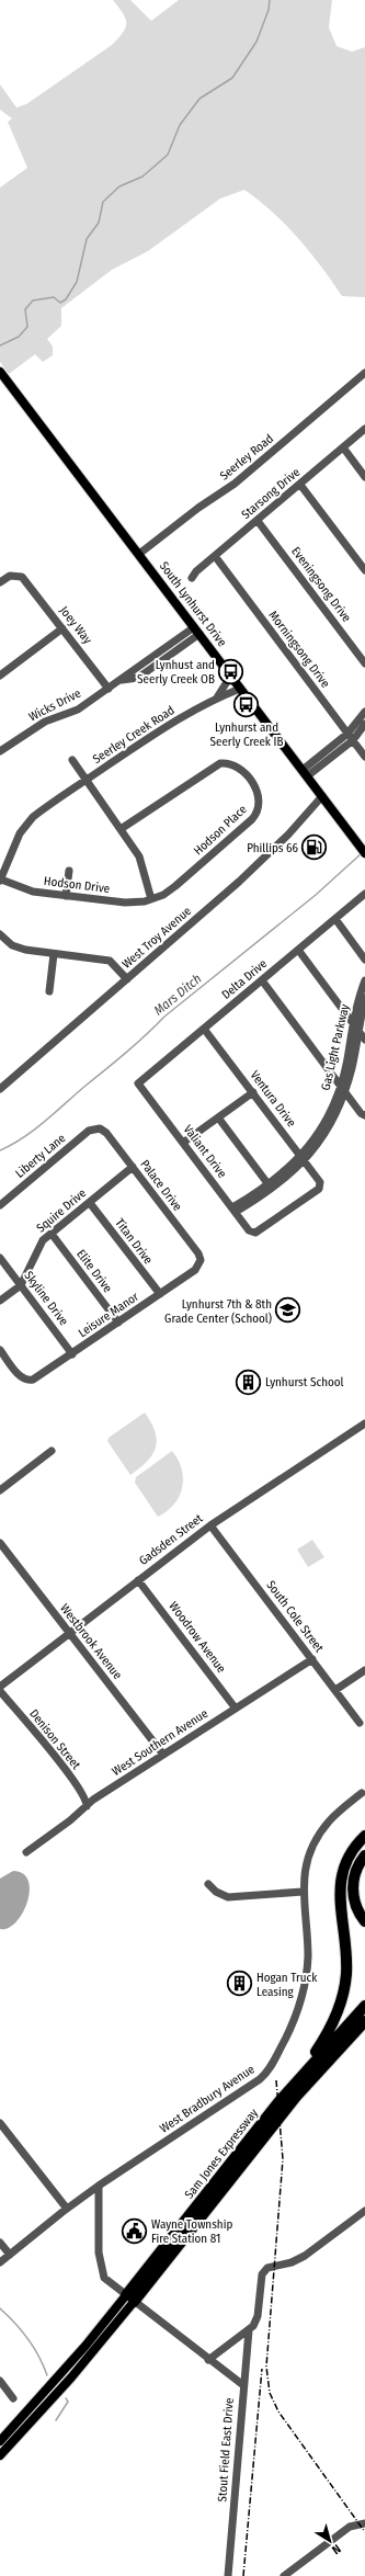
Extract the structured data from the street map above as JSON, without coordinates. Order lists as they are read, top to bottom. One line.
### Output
{"streets":{"highway":["Sam Jones Expressway"],"main road":["South Lynhurst Drive"],"street":["Seerley Road","Starsong Drive","Eveningsong Drive","Joey Way","Morningsong Drive","Wicks Drive","Seerley Creek Road","Hodson Place","Hodson Drive","West Troy Avenue","Delta Drive","Gas Light Parkway","Ventura Drive","Valiant Drive","Liberty Lane","Palace Drive","Squire Drive","Titan Drive","Elite Drive","Skyline Drive","Leisure Manor","Gadsden Street","South Cole Street","Woodrow Avenue","Westbrook Avenue","Denison Street","West Southern Avenue","West Bradbury Avenue","Stout Field East Drive"]},"crossings":[["Seerley Road","South Lynhurst Drive"],["Starsong Drive","Eveningsong Drive"],["Starsong Drive","Morningsong Drive"],["South Lynhurst Drive","Wicks Drive"],["South Lynhurst Drive","Seerley Creek Road"],["South Lynhurst Drive","West Troy Avenue"],["Joey Way","Wicks Drive"],["Seerley Creek Road","Hodson Drive"],["Hodson Place","Hodson Drive"],["Delta Drive","Ventura Drive"],["Delta Drive","Valiant Drive"],["Gas Light Parkway","Ventura Drive"],["Gas Light Parkway","Valiant Drive"],["Ventura Drive","Valiant Drive"],["Liberty Lane","Palace Drive"],["Palace Drive","Squire Drive"],["Palace Drive","Leisure Manor"],["Squire Drive","Titan Drive"],["Squire Drive","Elite Drive"],["Squire Drive","Skyline Drive"],["Titan Drive","Leisure Manor"],["Elite Drive","Leisure Manor"],["Skyline Drive","Leisure Manor"],["Gadsden Street","South Cole Street"],["Gadsden Street","Woodrow Avenue"],["Gadsden Street","Westbrook Avenue"],["South Cole Street","West Southern Avenue"],["Woodrow Avenue","West Southern Avenue"],["Westbrook Avenue","West Southern Avenue"],["Denison Street","West Southern Avenue"],["West Bradbury Avenue","Stout Field East Drive"],["Sam Jones Expressway","Stout Field East Drive"]],"water":["Mars Ditch"],"places":{"bus stop":["Lynhust and Seerly Creek OB","Lynhurst and Seerly Creek IB"],"fuel station":["Phillips 66"],"school or university":["Lynhurst 7th & 8th Grade Center (School)"],"building":["Lynhurst School","Hogan Truck Leasing"],"public building":["Wayne Township Fire Station 81"]},"north":"bottom right"}
